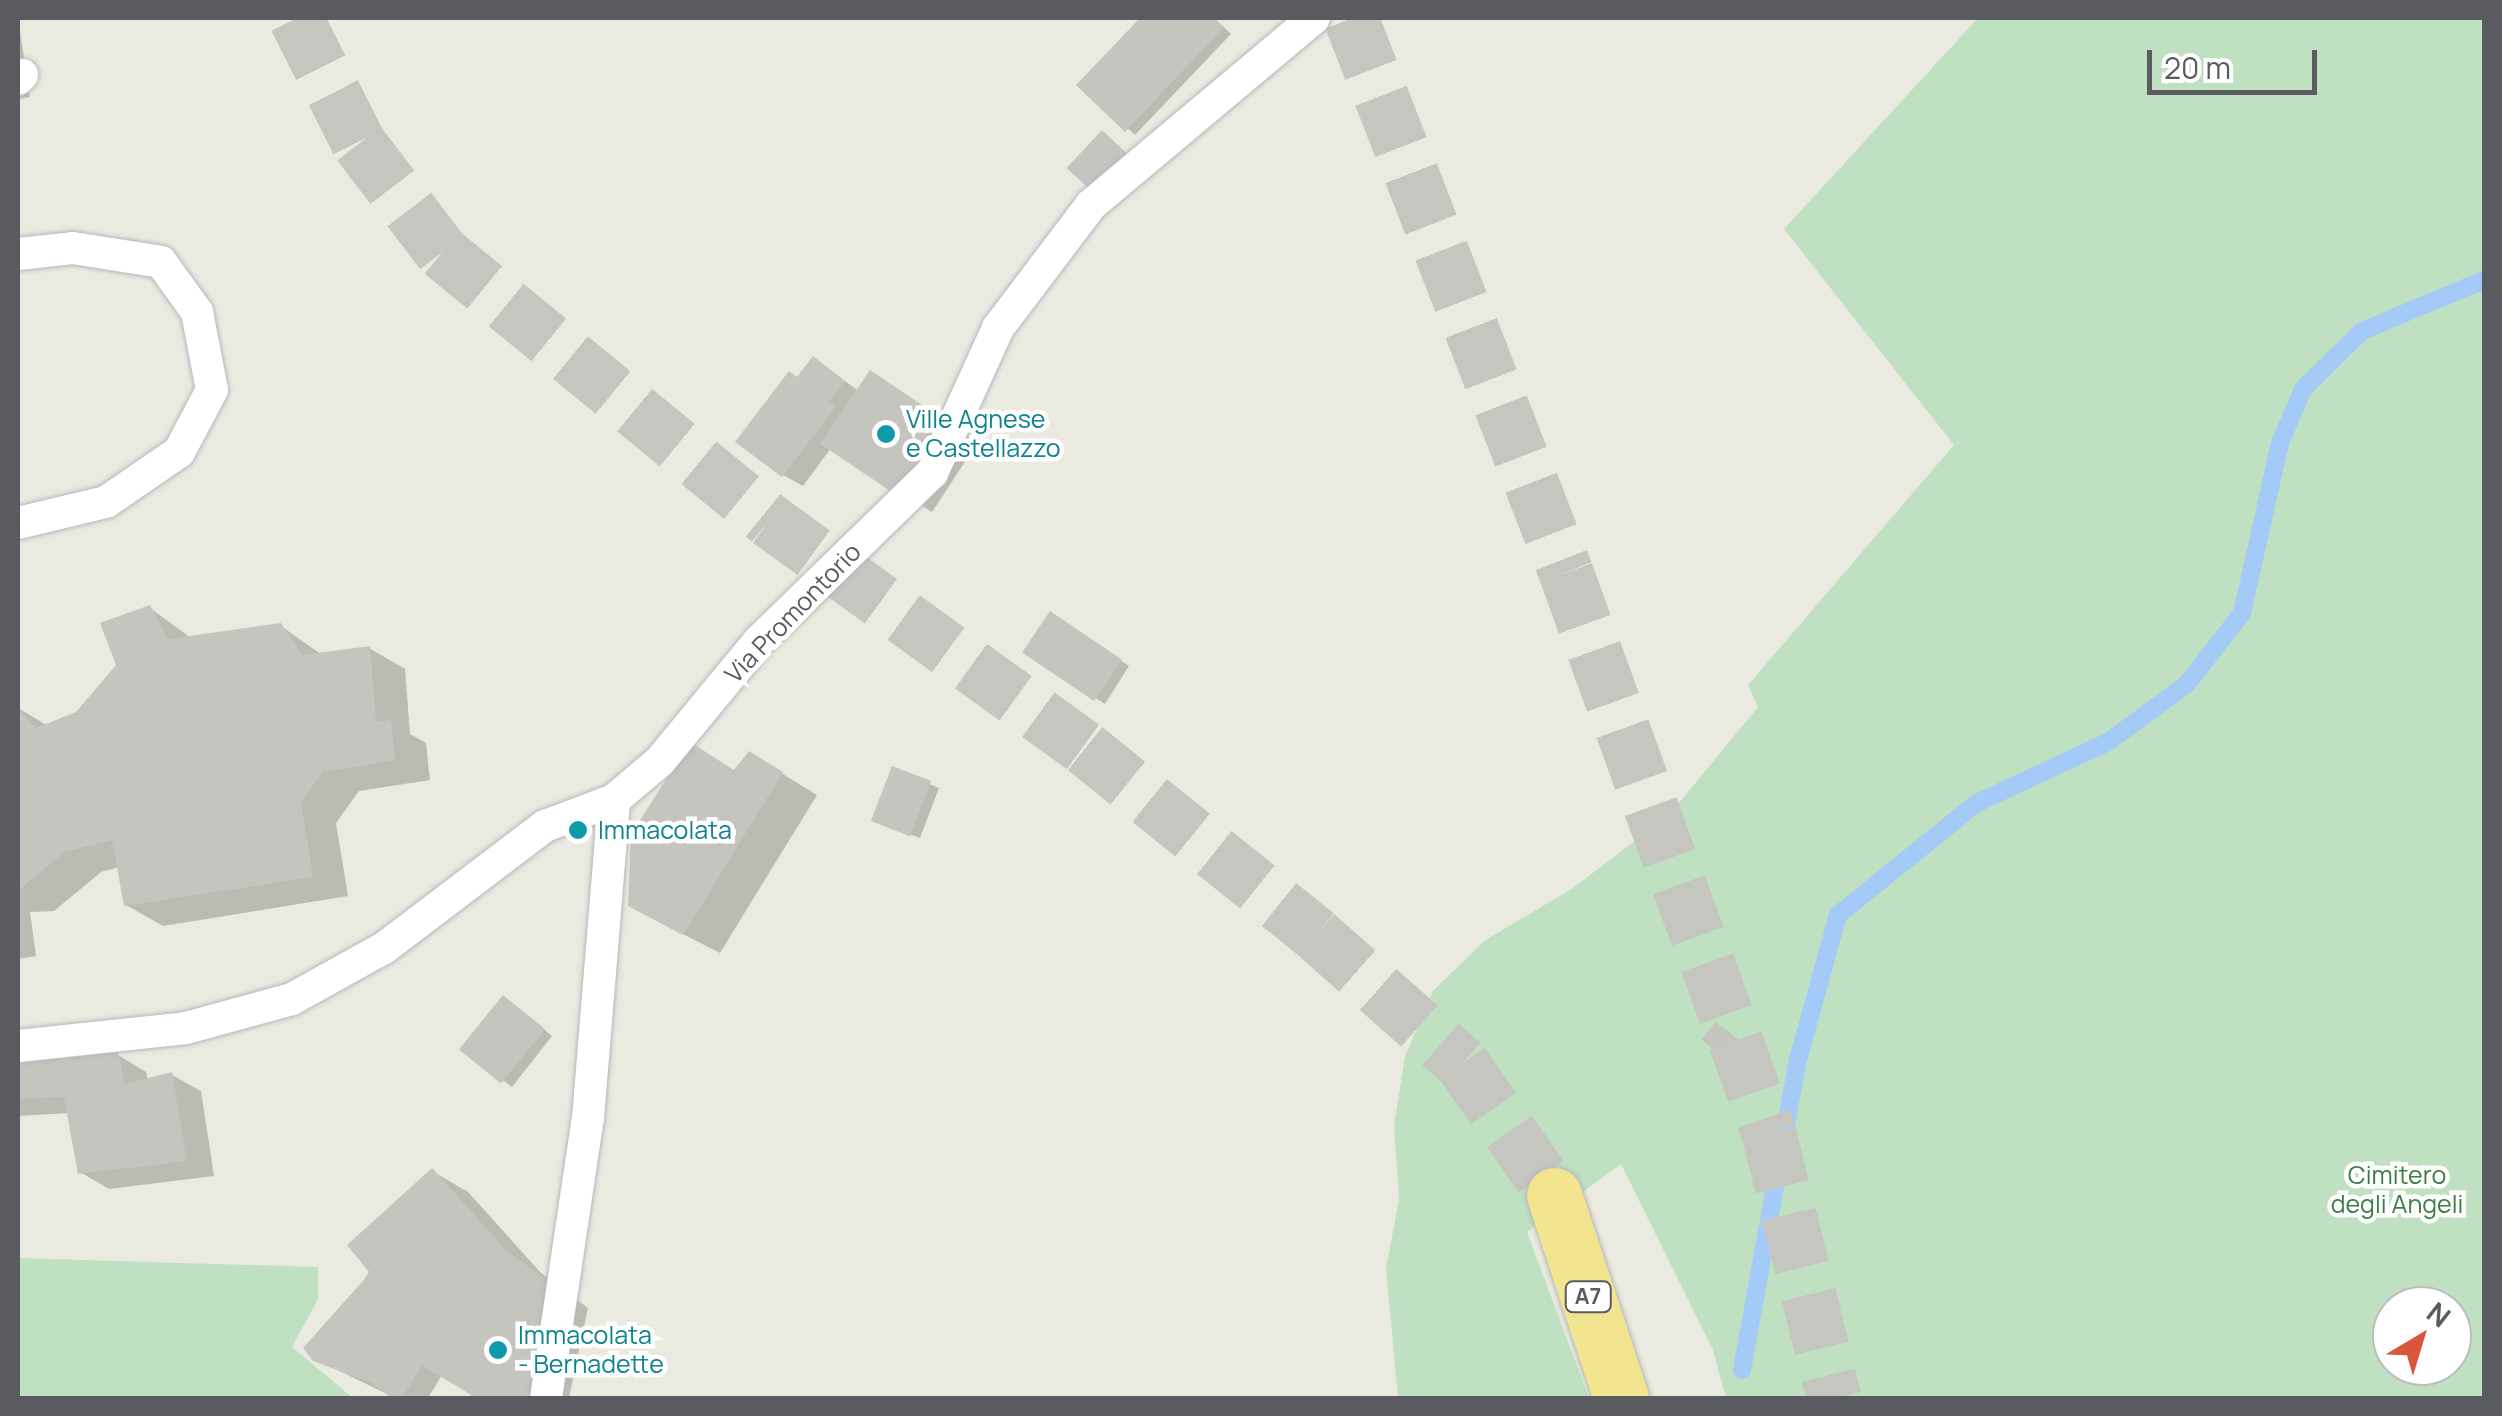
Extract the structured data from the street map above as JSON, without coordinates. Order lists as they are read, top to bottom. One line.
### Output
{"streets":{"highway":["A7"],"lane":["Via Promontorio"]},"parks":["Cimitero degli Angeli"],"places":["Ville Agnese e Castellazzo","Immacolata","Immacolata - Bernadette"],"scale_bar":"20 m","north":"top right"}
